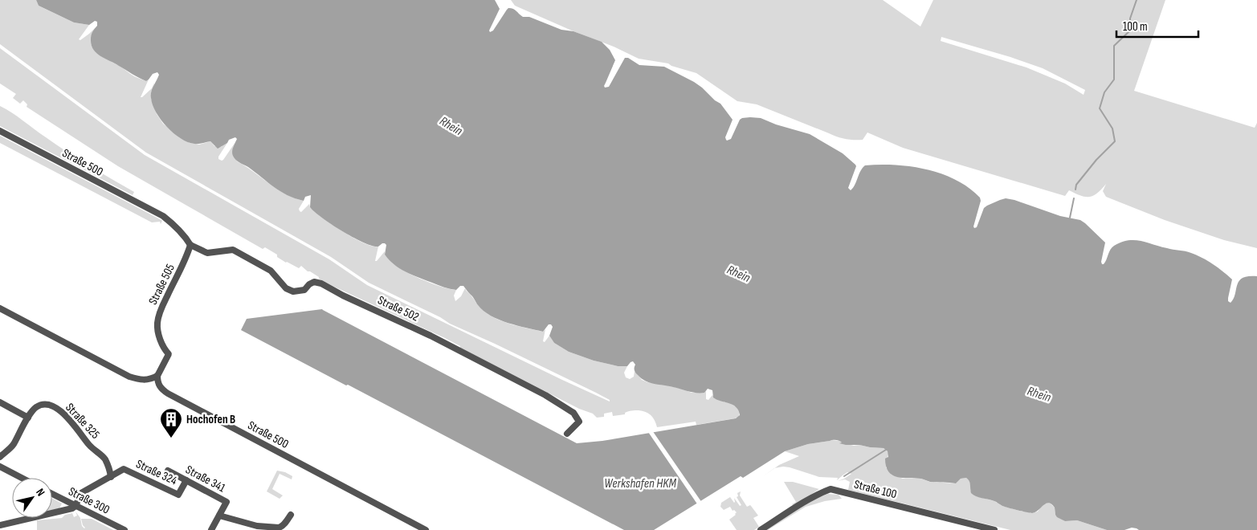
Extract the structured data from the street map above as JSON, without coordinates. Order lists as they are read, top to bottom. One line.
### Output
{"streets":{"street":["Straße 500","Straße 505","Straße 502","Straße 325","Straße 324","Straße 341","Straße 100","Straße 300"]},"crossings":[["Straße 500","Straße 505"],["Straße 500","Straße 502"],["Straße 505","Straße 502"],["Straße 325","Straße 324"],["Straße 324","Straße 341"],["Straße 324","Straße 300"]],"water":["Rhein","Werkshafen HKM"],"places":{"building":["Hochofen B"]},"scale_bar":"100 m","north":"top right"}
